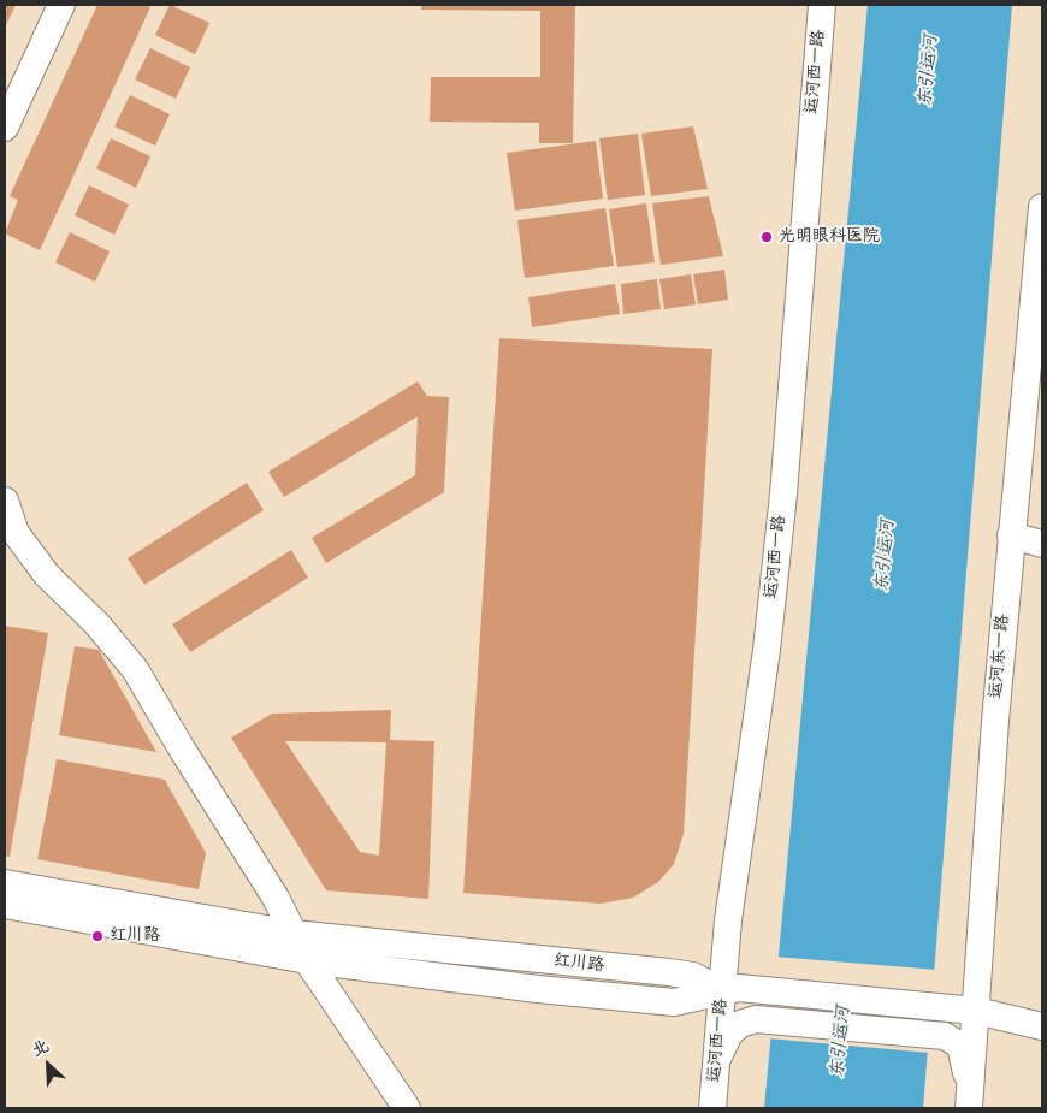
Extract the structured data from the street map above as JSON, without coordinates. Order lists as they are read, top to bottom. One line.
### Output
{"streets":{"street":["运河西一路","运河东一路","红川路"]},"crossings":[["运河西一路","红川路"],["运河东一路","红川路"]],"water":["东引运河"],"places":["光明眼科医院","红川路"],"north":"top left"}
